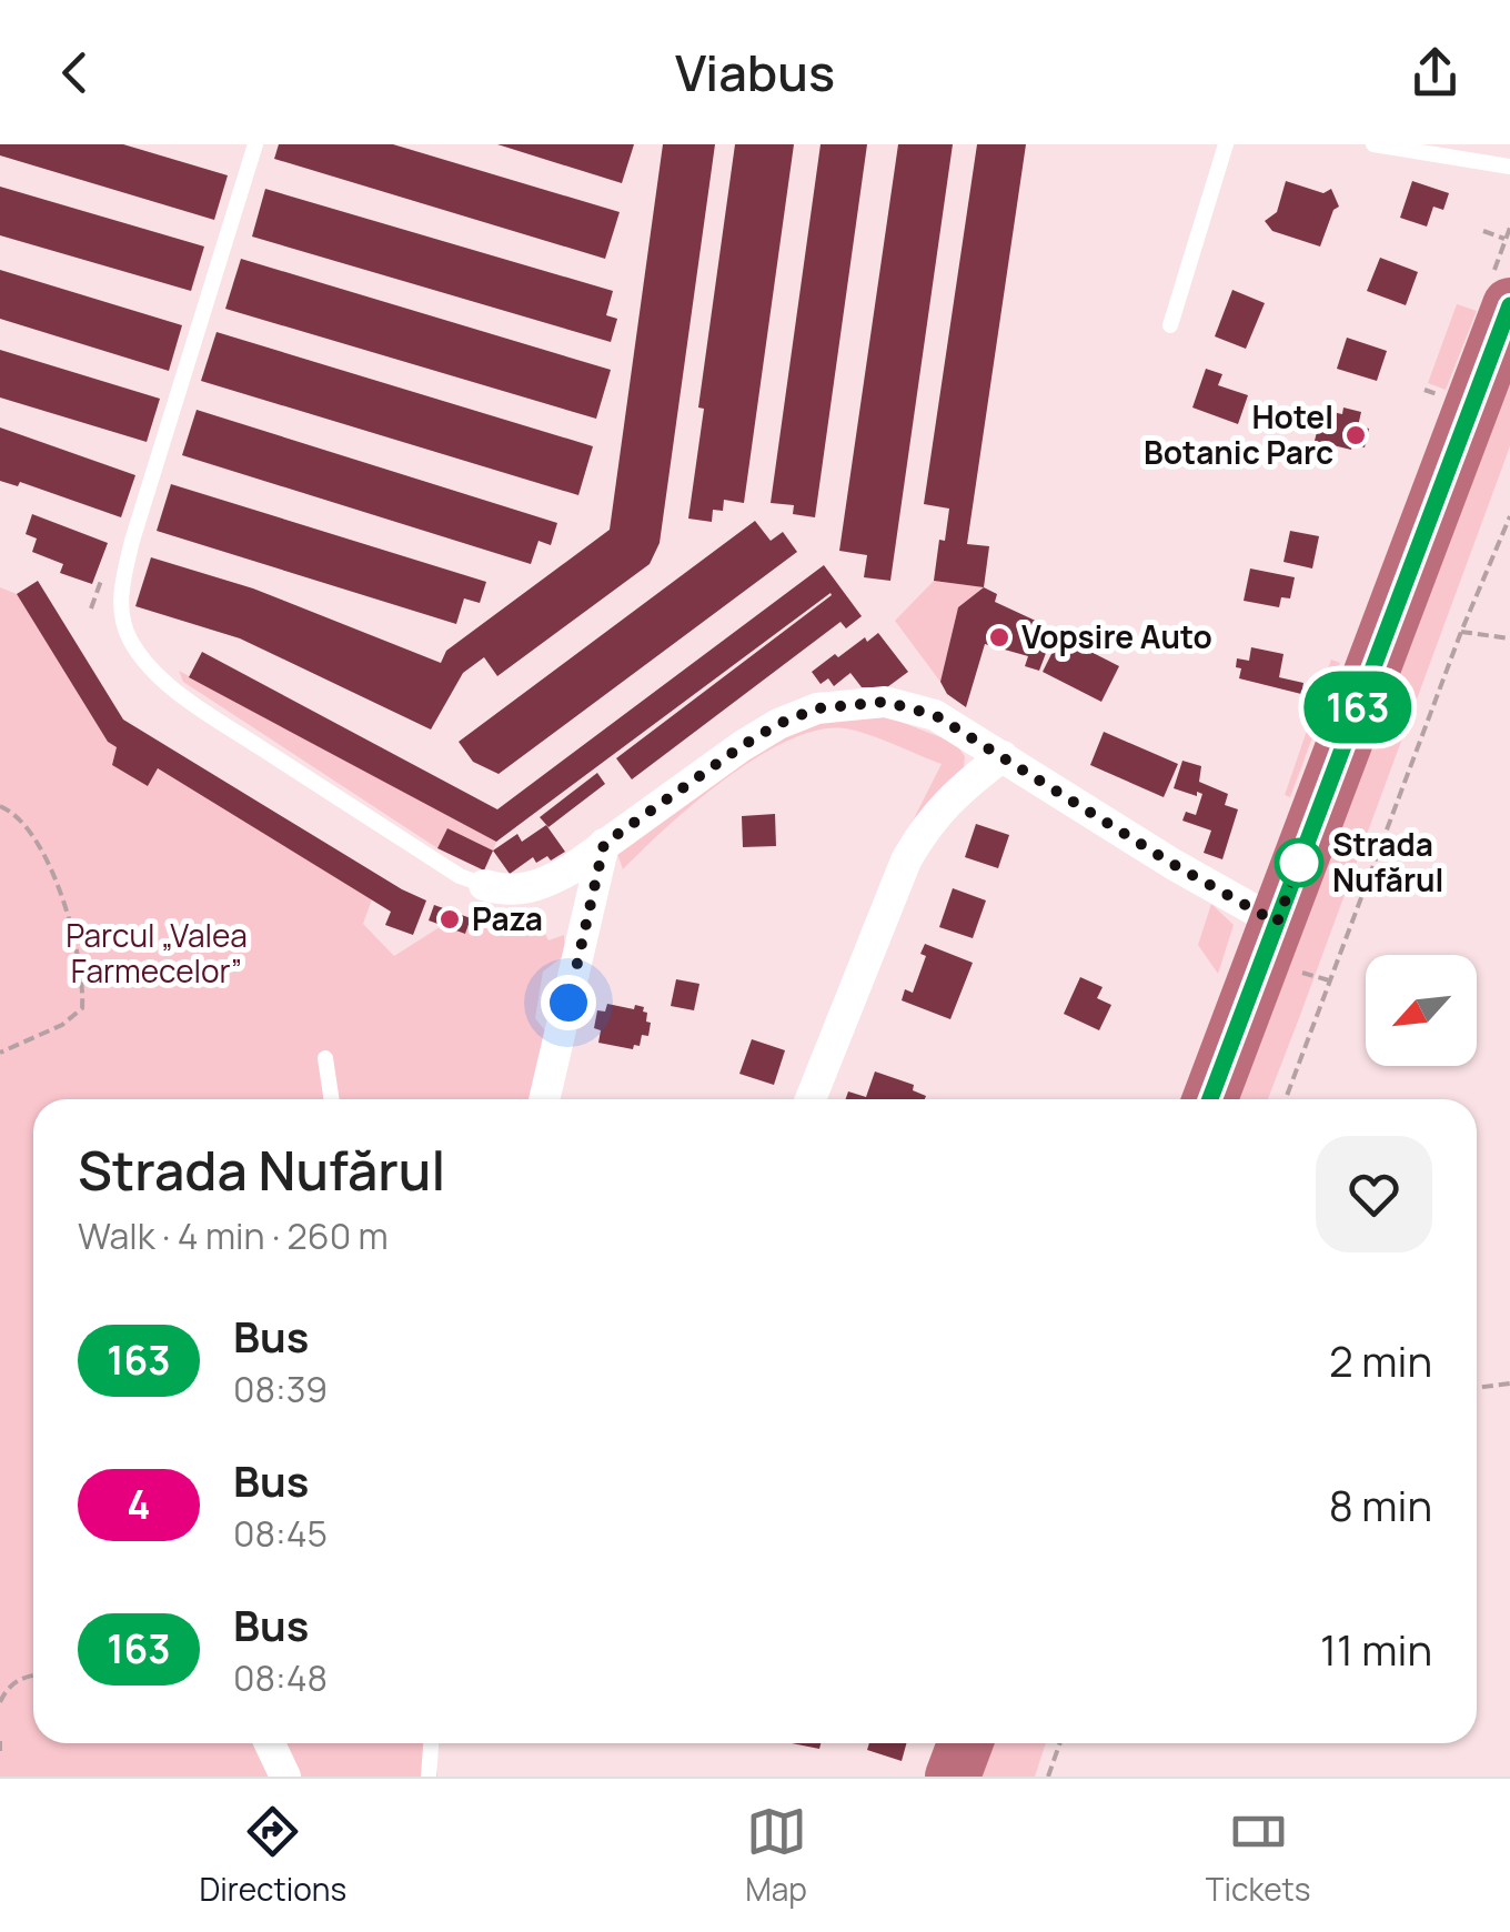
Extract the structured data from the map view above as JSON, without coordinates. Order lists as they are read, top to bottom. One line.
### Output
{"parks":["Parcul „Valea Farmecelor”"],"places":["Hotel Botanic Parc","Vopsire Auto","Strada Nufărul","Paza"],"lines":["bus line 163"],"north":"bottom left","page":{"header":"Viabus","on_map":"163","heading":["Strada Nufărul","Walk · 4 min · 260 m"],"list":[{"mark":"163","name":"Bus","note":"08:39","value":"2 min"},{"mark":"4","name":"Bus","note":"08:45","value":"8 min"},{"mark":"163","name":"Bus","note":"08:48","value":"11 min"}],"tabs":["Directions","Map","Tickets"]}}
